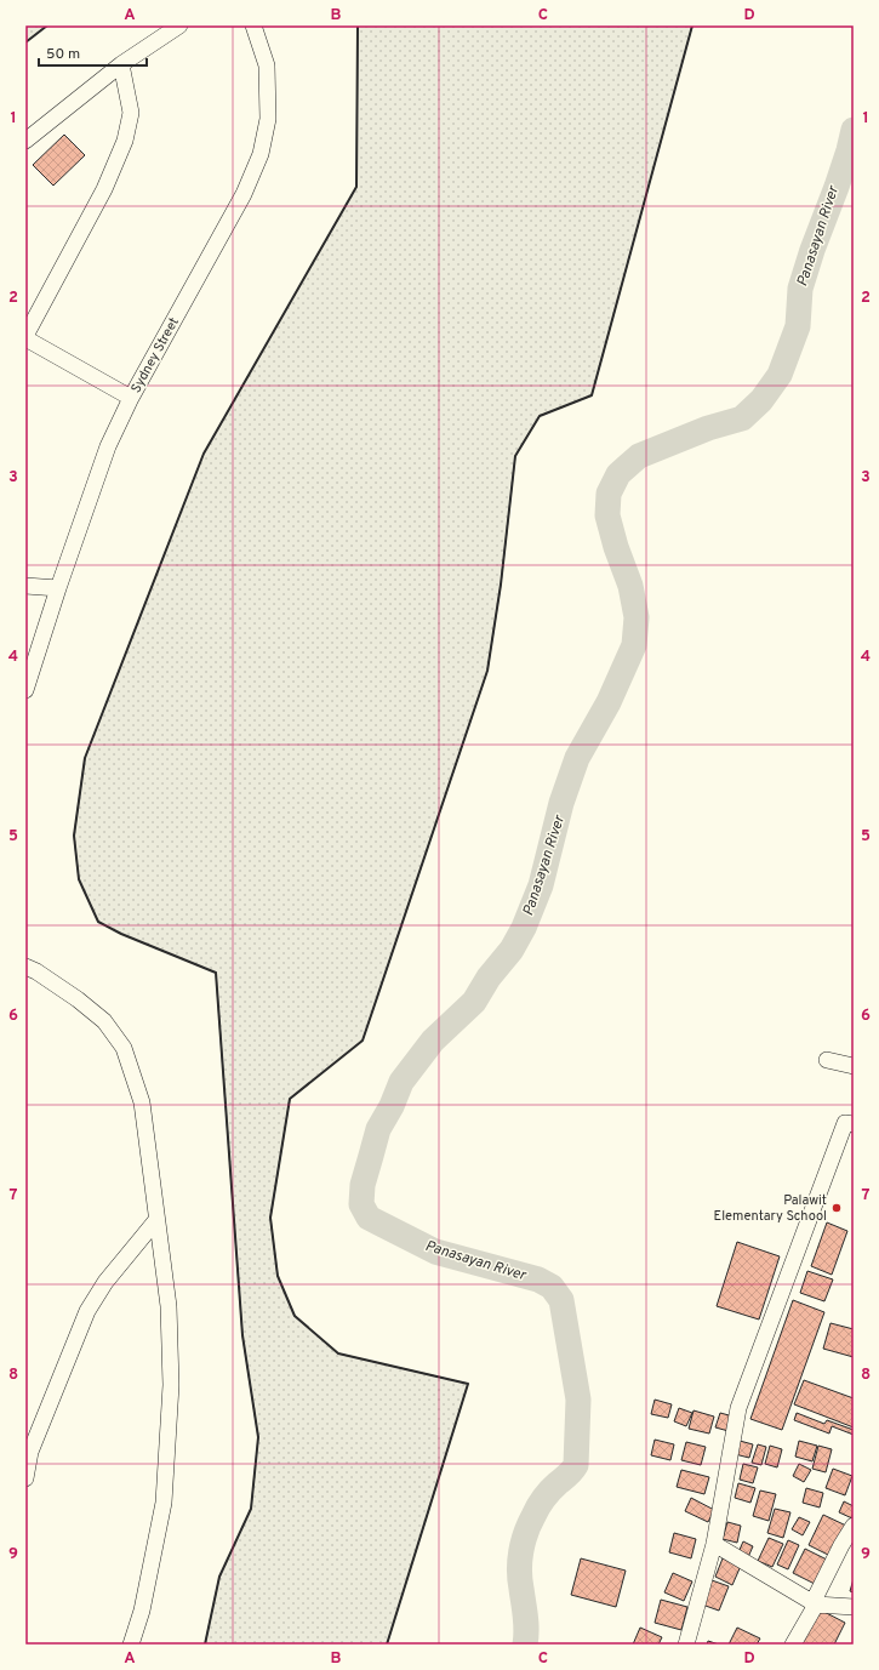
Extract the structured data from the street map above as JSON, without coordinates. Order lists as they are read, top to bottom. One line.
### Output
{"streets":{"street":["Sydney Street"]},"water":["Panasayan River"],"places":["Palawit Elementary School"],"scale_bar":"50 m","grid":{"columns":["A","B","C","D"],"rows":["1","2","3","4","5","6","7","8","9"]}}
